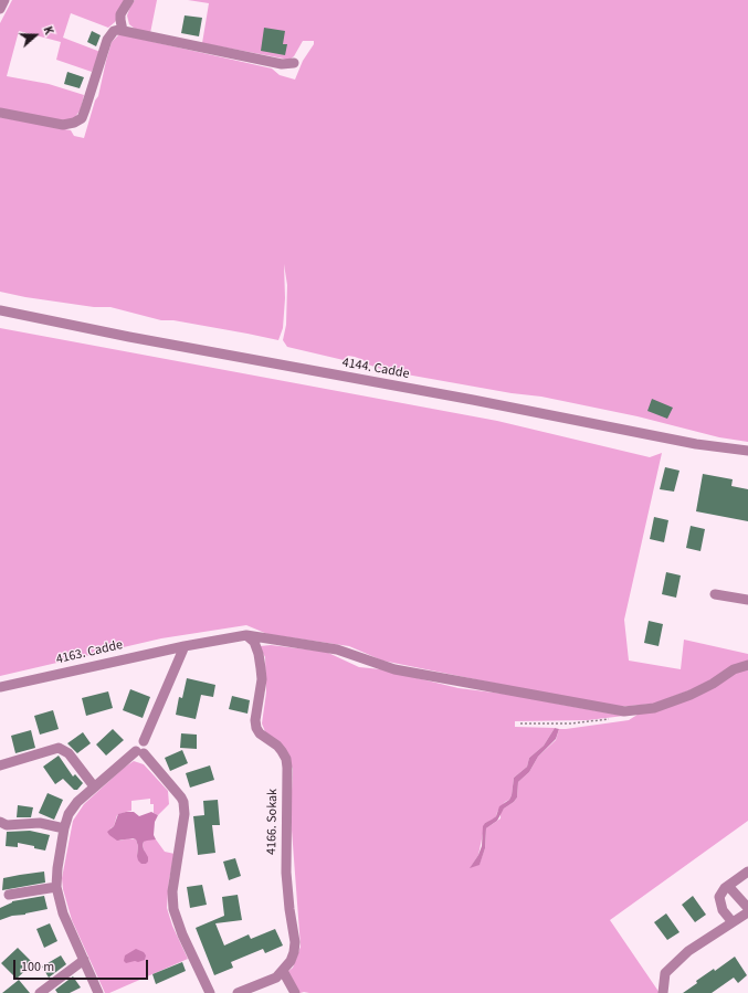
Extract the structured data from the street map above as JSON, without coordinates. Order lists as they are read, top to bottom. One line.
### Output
{"streets":{"street":["4144. Cadde","4163. Cadde","4166. Sokak"]},"crossings":[["4163. Cadde","4166. Sokak"]],"scale_bar":"100 m","north":"right"}
